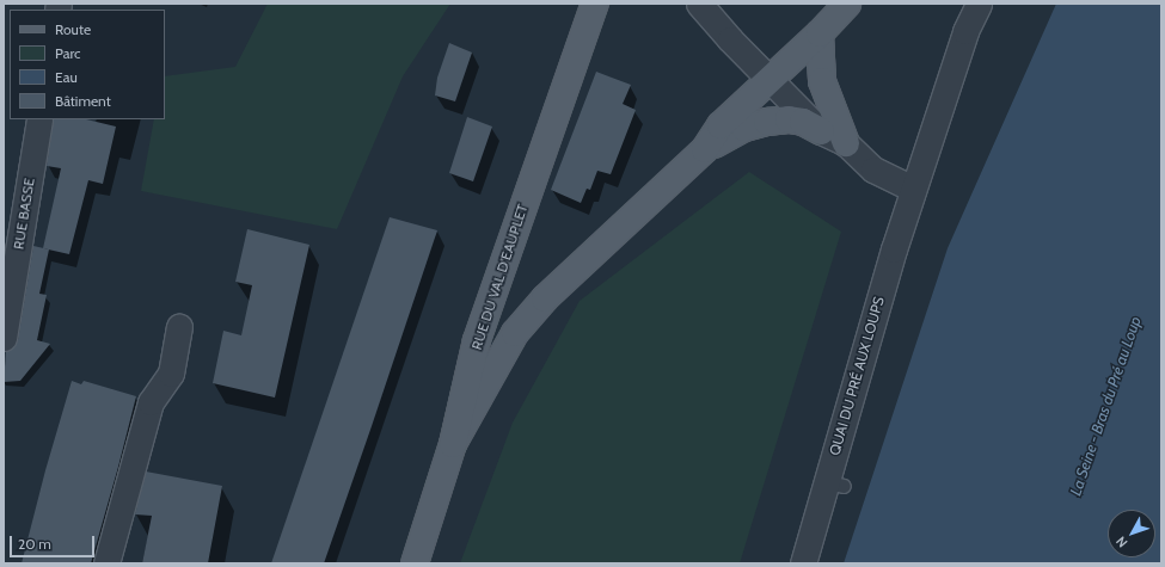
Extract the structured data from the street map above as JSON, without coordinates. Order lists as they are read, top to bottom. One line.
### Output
{"streets":{"main road":["RUE DU VAL D'EAUPLET"],"street":["RUE BASSE","QUAI DU PRÉ AUX LOUPS"]},"water":["La Seine - Bras du Pré au Loup"],"legend":["Route","Parc","Eau","Bâtiment"],"scale_bar":"20 m","north":"bottom left"}
